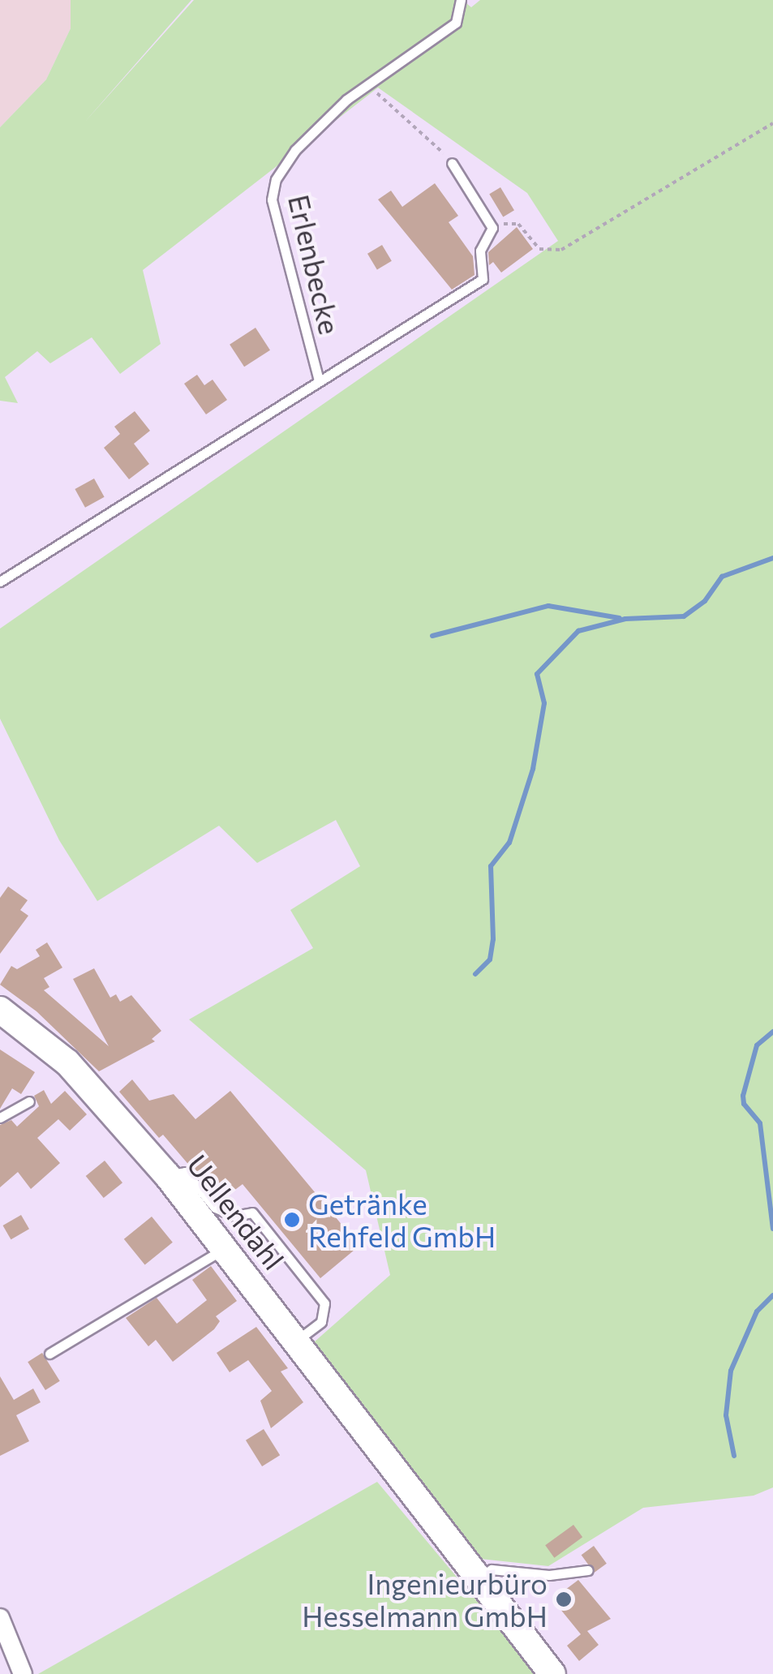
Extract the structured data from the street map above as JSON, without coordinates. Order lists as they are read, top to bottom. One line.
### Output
{"streets":{"main road":["Uellendahl"],"lane":["Erlenbecke"]},"places":["Getränke Rehfeld GmbH","Ingenieurbüro Hesselmann GmbH"]}
